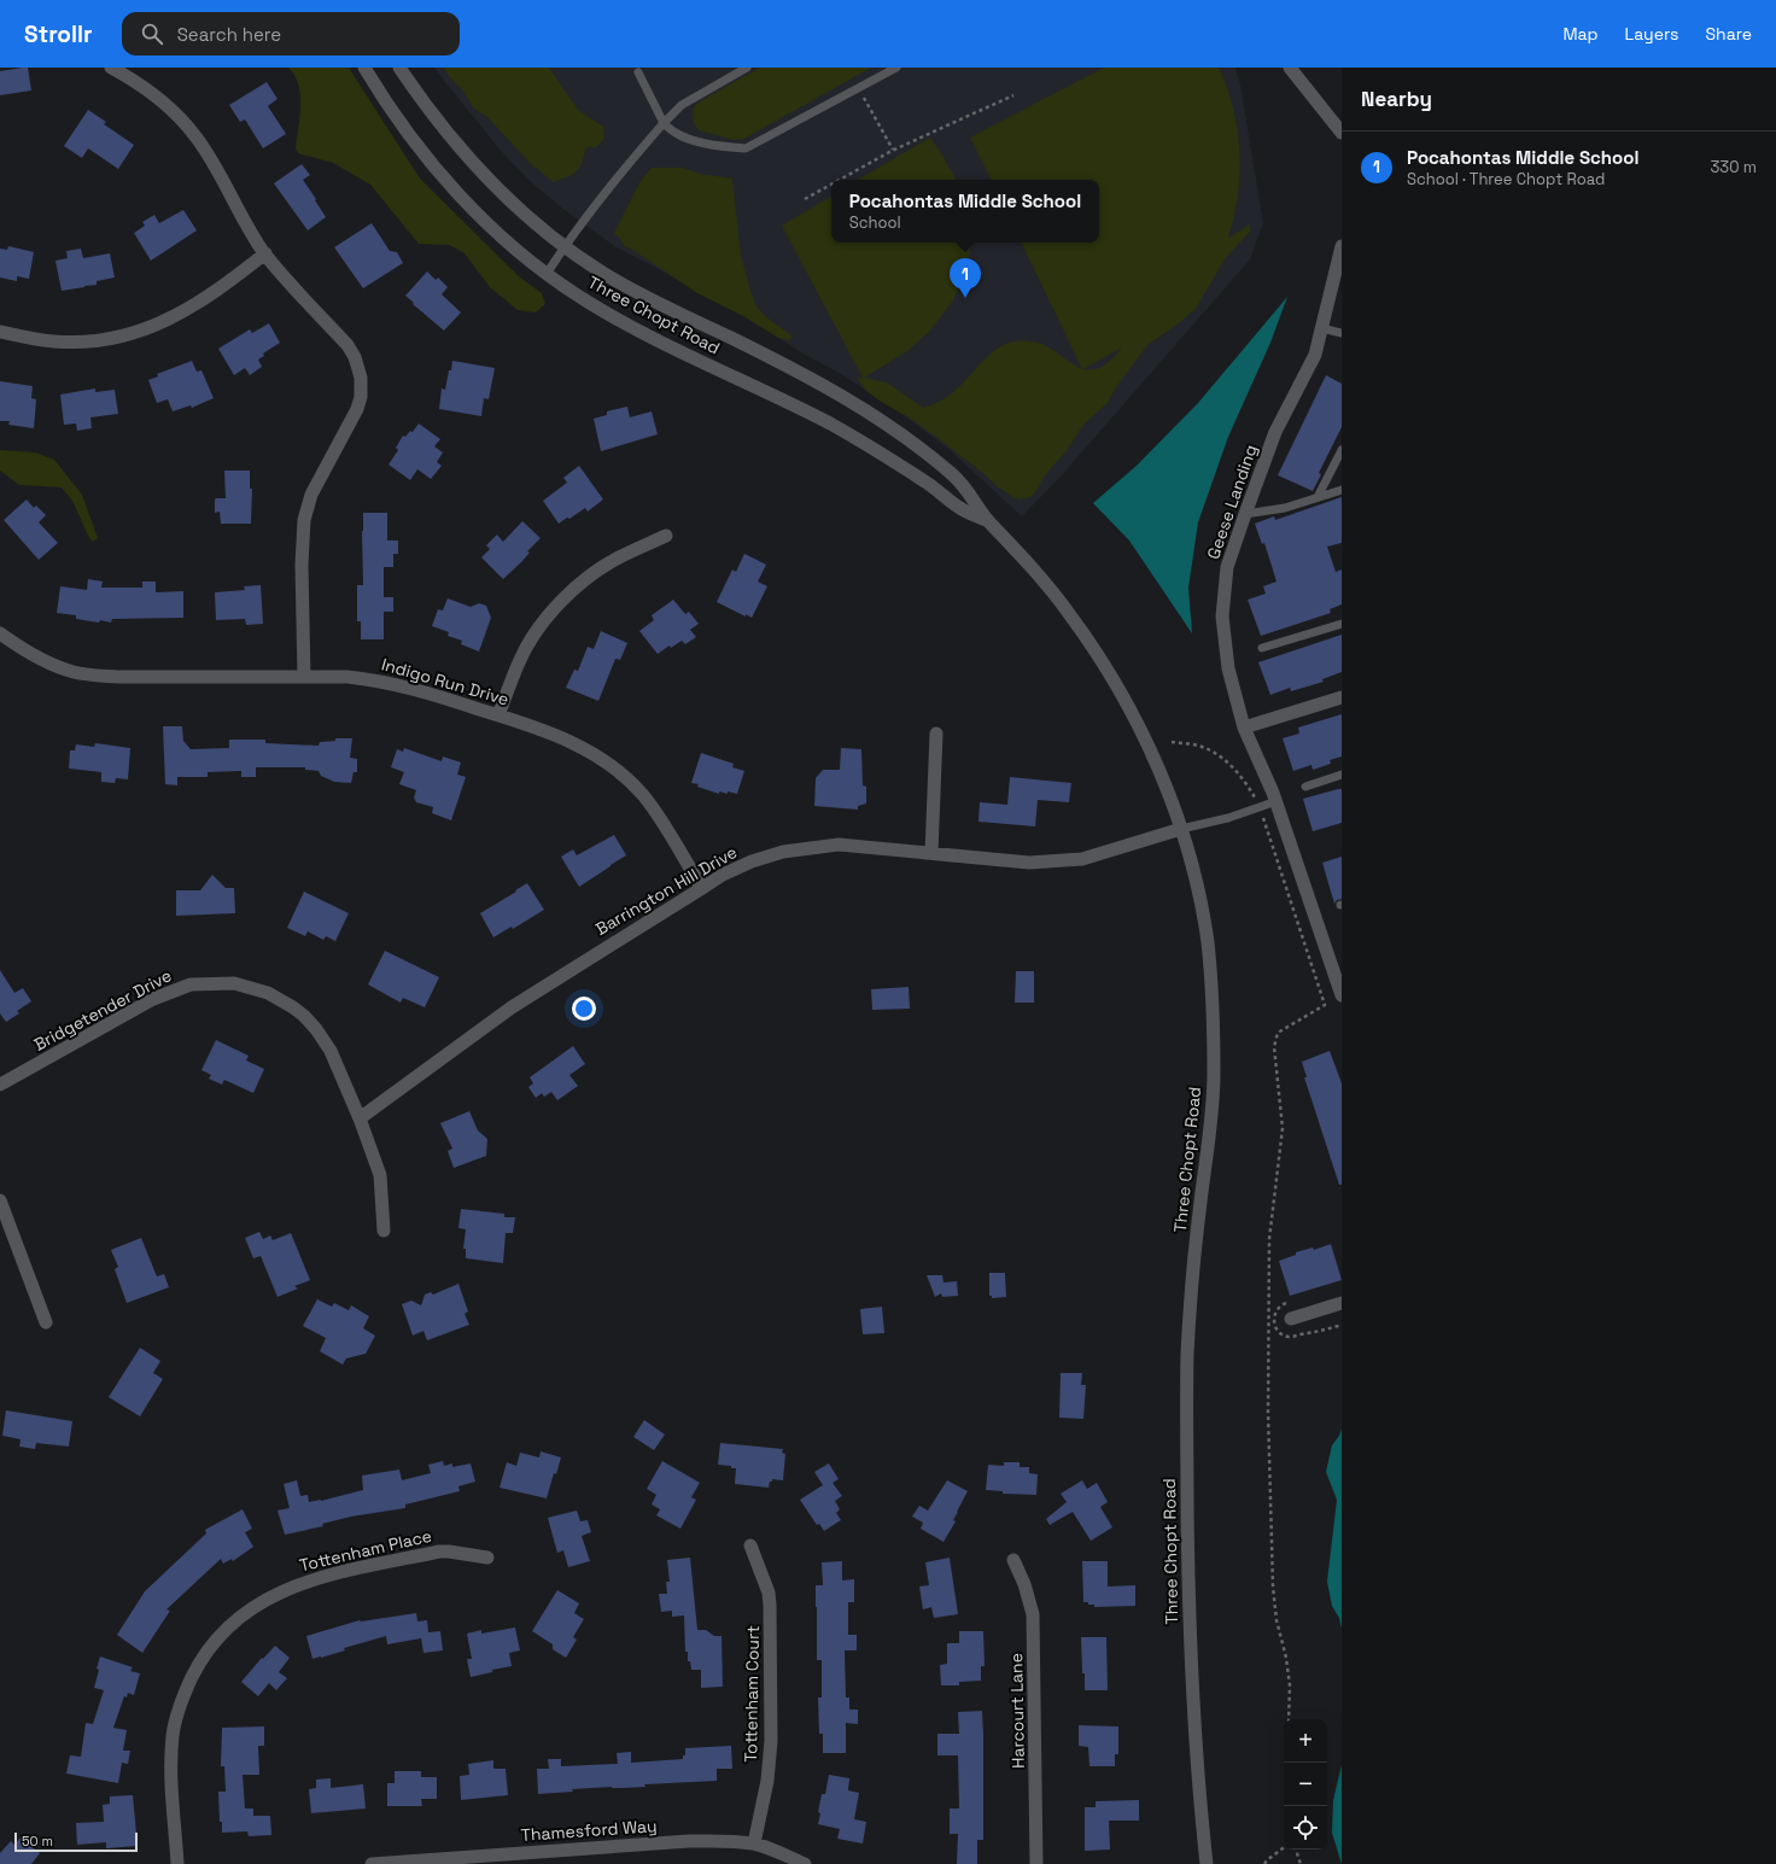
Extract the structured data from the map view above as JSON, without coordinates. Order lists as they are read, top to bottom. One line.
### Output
{"streets":{"street":["Three Chopt Road","Geese Landing","Indigo Run Drive","Barrington Hill Drive","Bridgetender Drive","Tottenham Place","Tottenham Court","Harcourt Lane","Thamesford Way"]},"crossings":[["Three Chopt Road","Barrington Hill Drive"],["Indigo Run Drive","Barrington Hill Drive"],["Barrington Hill Drive","Bridgetender Drive"],["Tottenham Court","Thamesford Way"]],"scale_bar":"50 m","page":{"header":"Strollr","search":"Search here","nav":["Map","Layers","Share"],"heading":"Nearby","list":[{"mark":"1","name":"Pocahontas Middle School","note":"School · Three Chopt Road","value":"330 m"}],"popup":["Pocahontas Middle School","School"],"pins":"1","map_buttons":["+","−"],"scale":"50 m"}}
